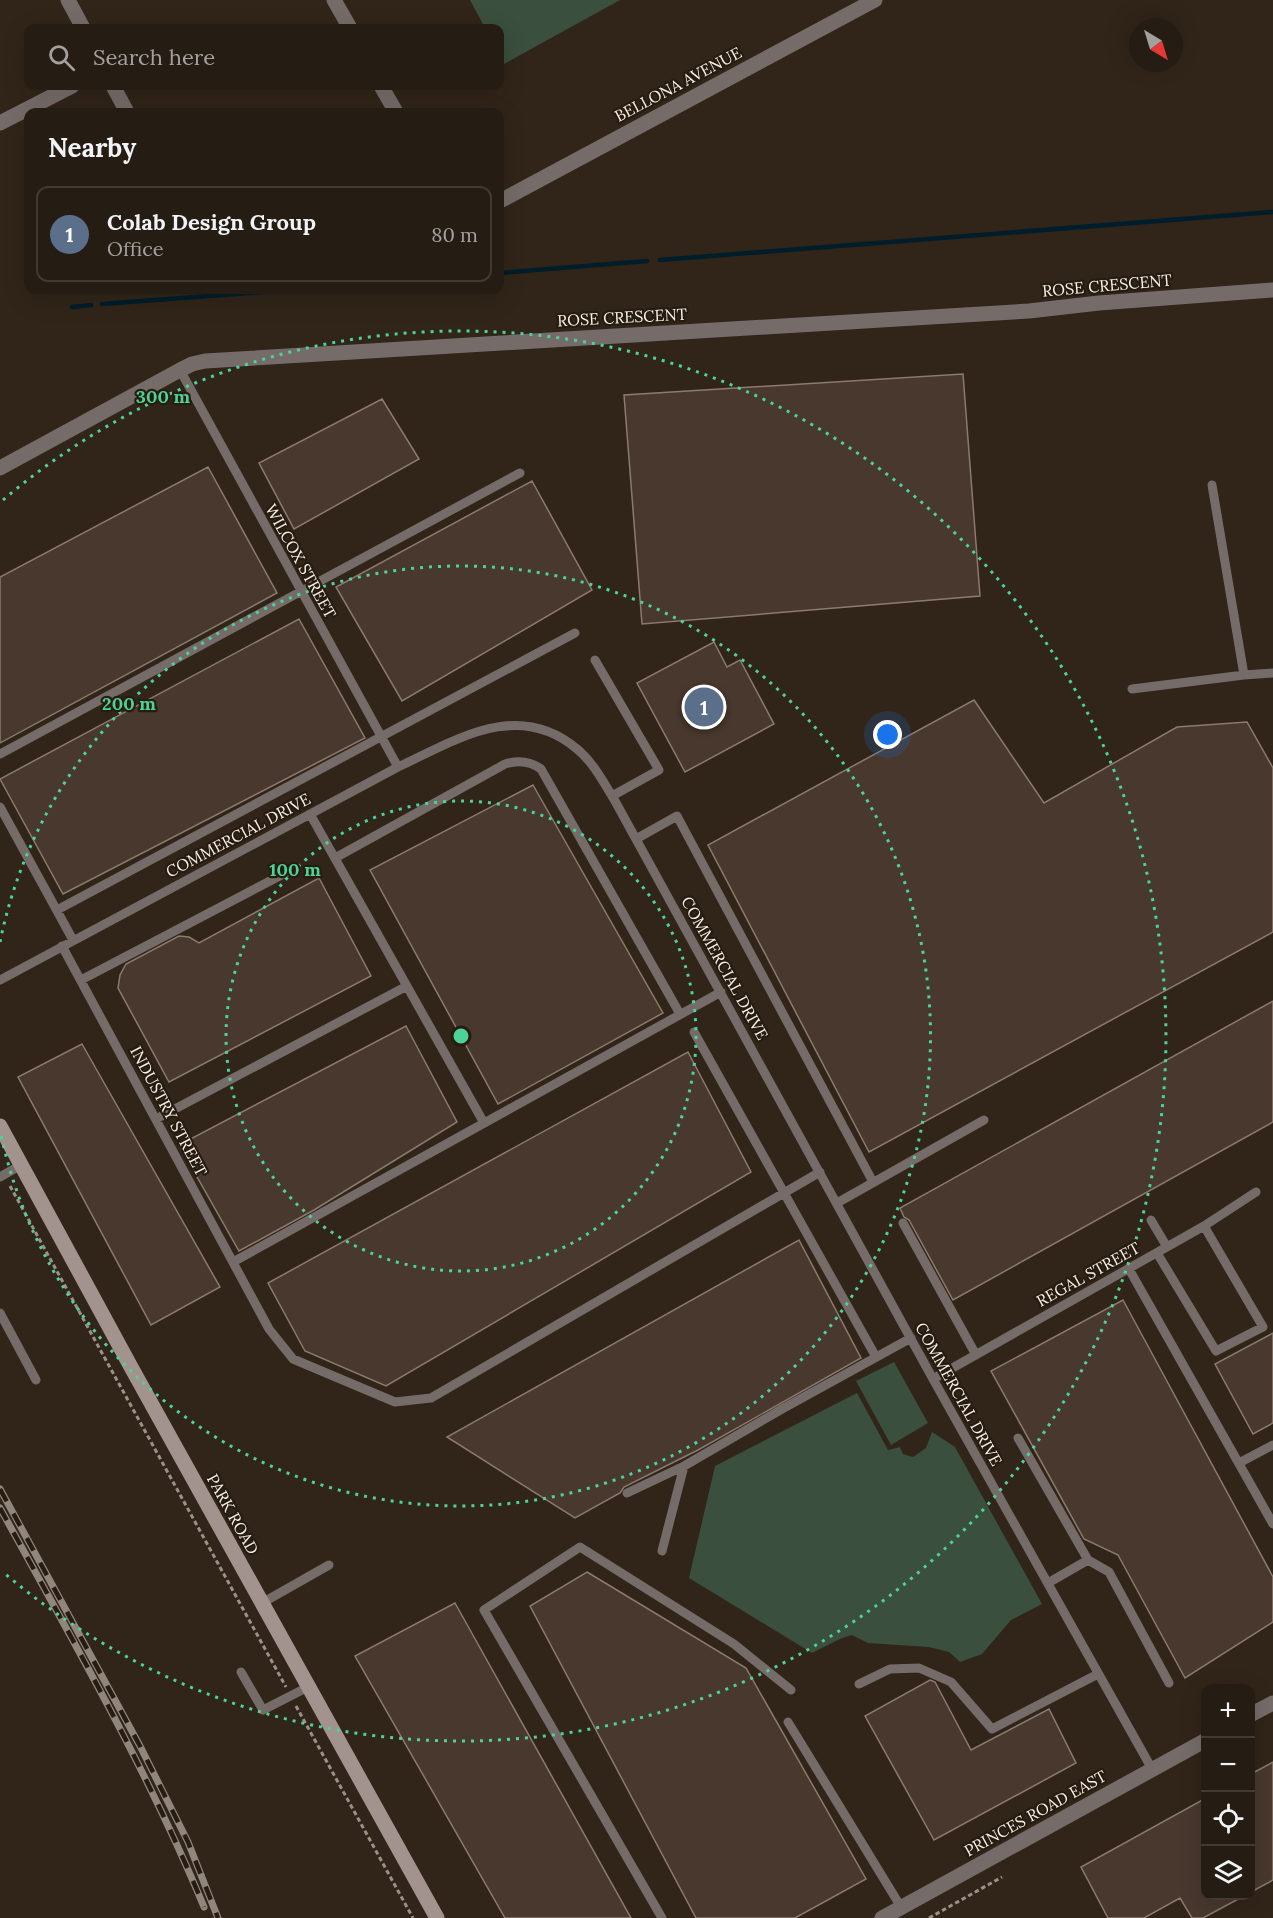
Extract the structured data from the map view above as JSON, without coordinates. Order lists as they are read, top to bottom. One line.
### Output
{"streets":{"main road":["PARK ROAD"],"street":["BELLONA AVENUE","ROSE CRESCENT","PRINCES ROAD EAST"],"lane":["WILCOX STREET","COMMERCIAL DRIVE","INDUSTRY STREET","REGAL STREET"]},"crossings":[["ROSE CRESCENT","WILCOX STREET"],["WILCOX STREET","COMMERCIAL DRIVE"],["COMMERCIAL DRIVE","INDUSTRY STREET"],["COMMERCIAL DRIVE","REGAL STREET"],["COMMERCIAL DRIVE","PRINCES ROAD EAST"]],"north":"bottom right","page":{"search":"Search here","heading":"Nearby","list":[{"mark":"1","name":"Colab Design Group","note":"Office","value":"80 m"}],"pins":"1","map_buttons":["+","−"]},"rings":["300 m","200 m","100 m"]}
